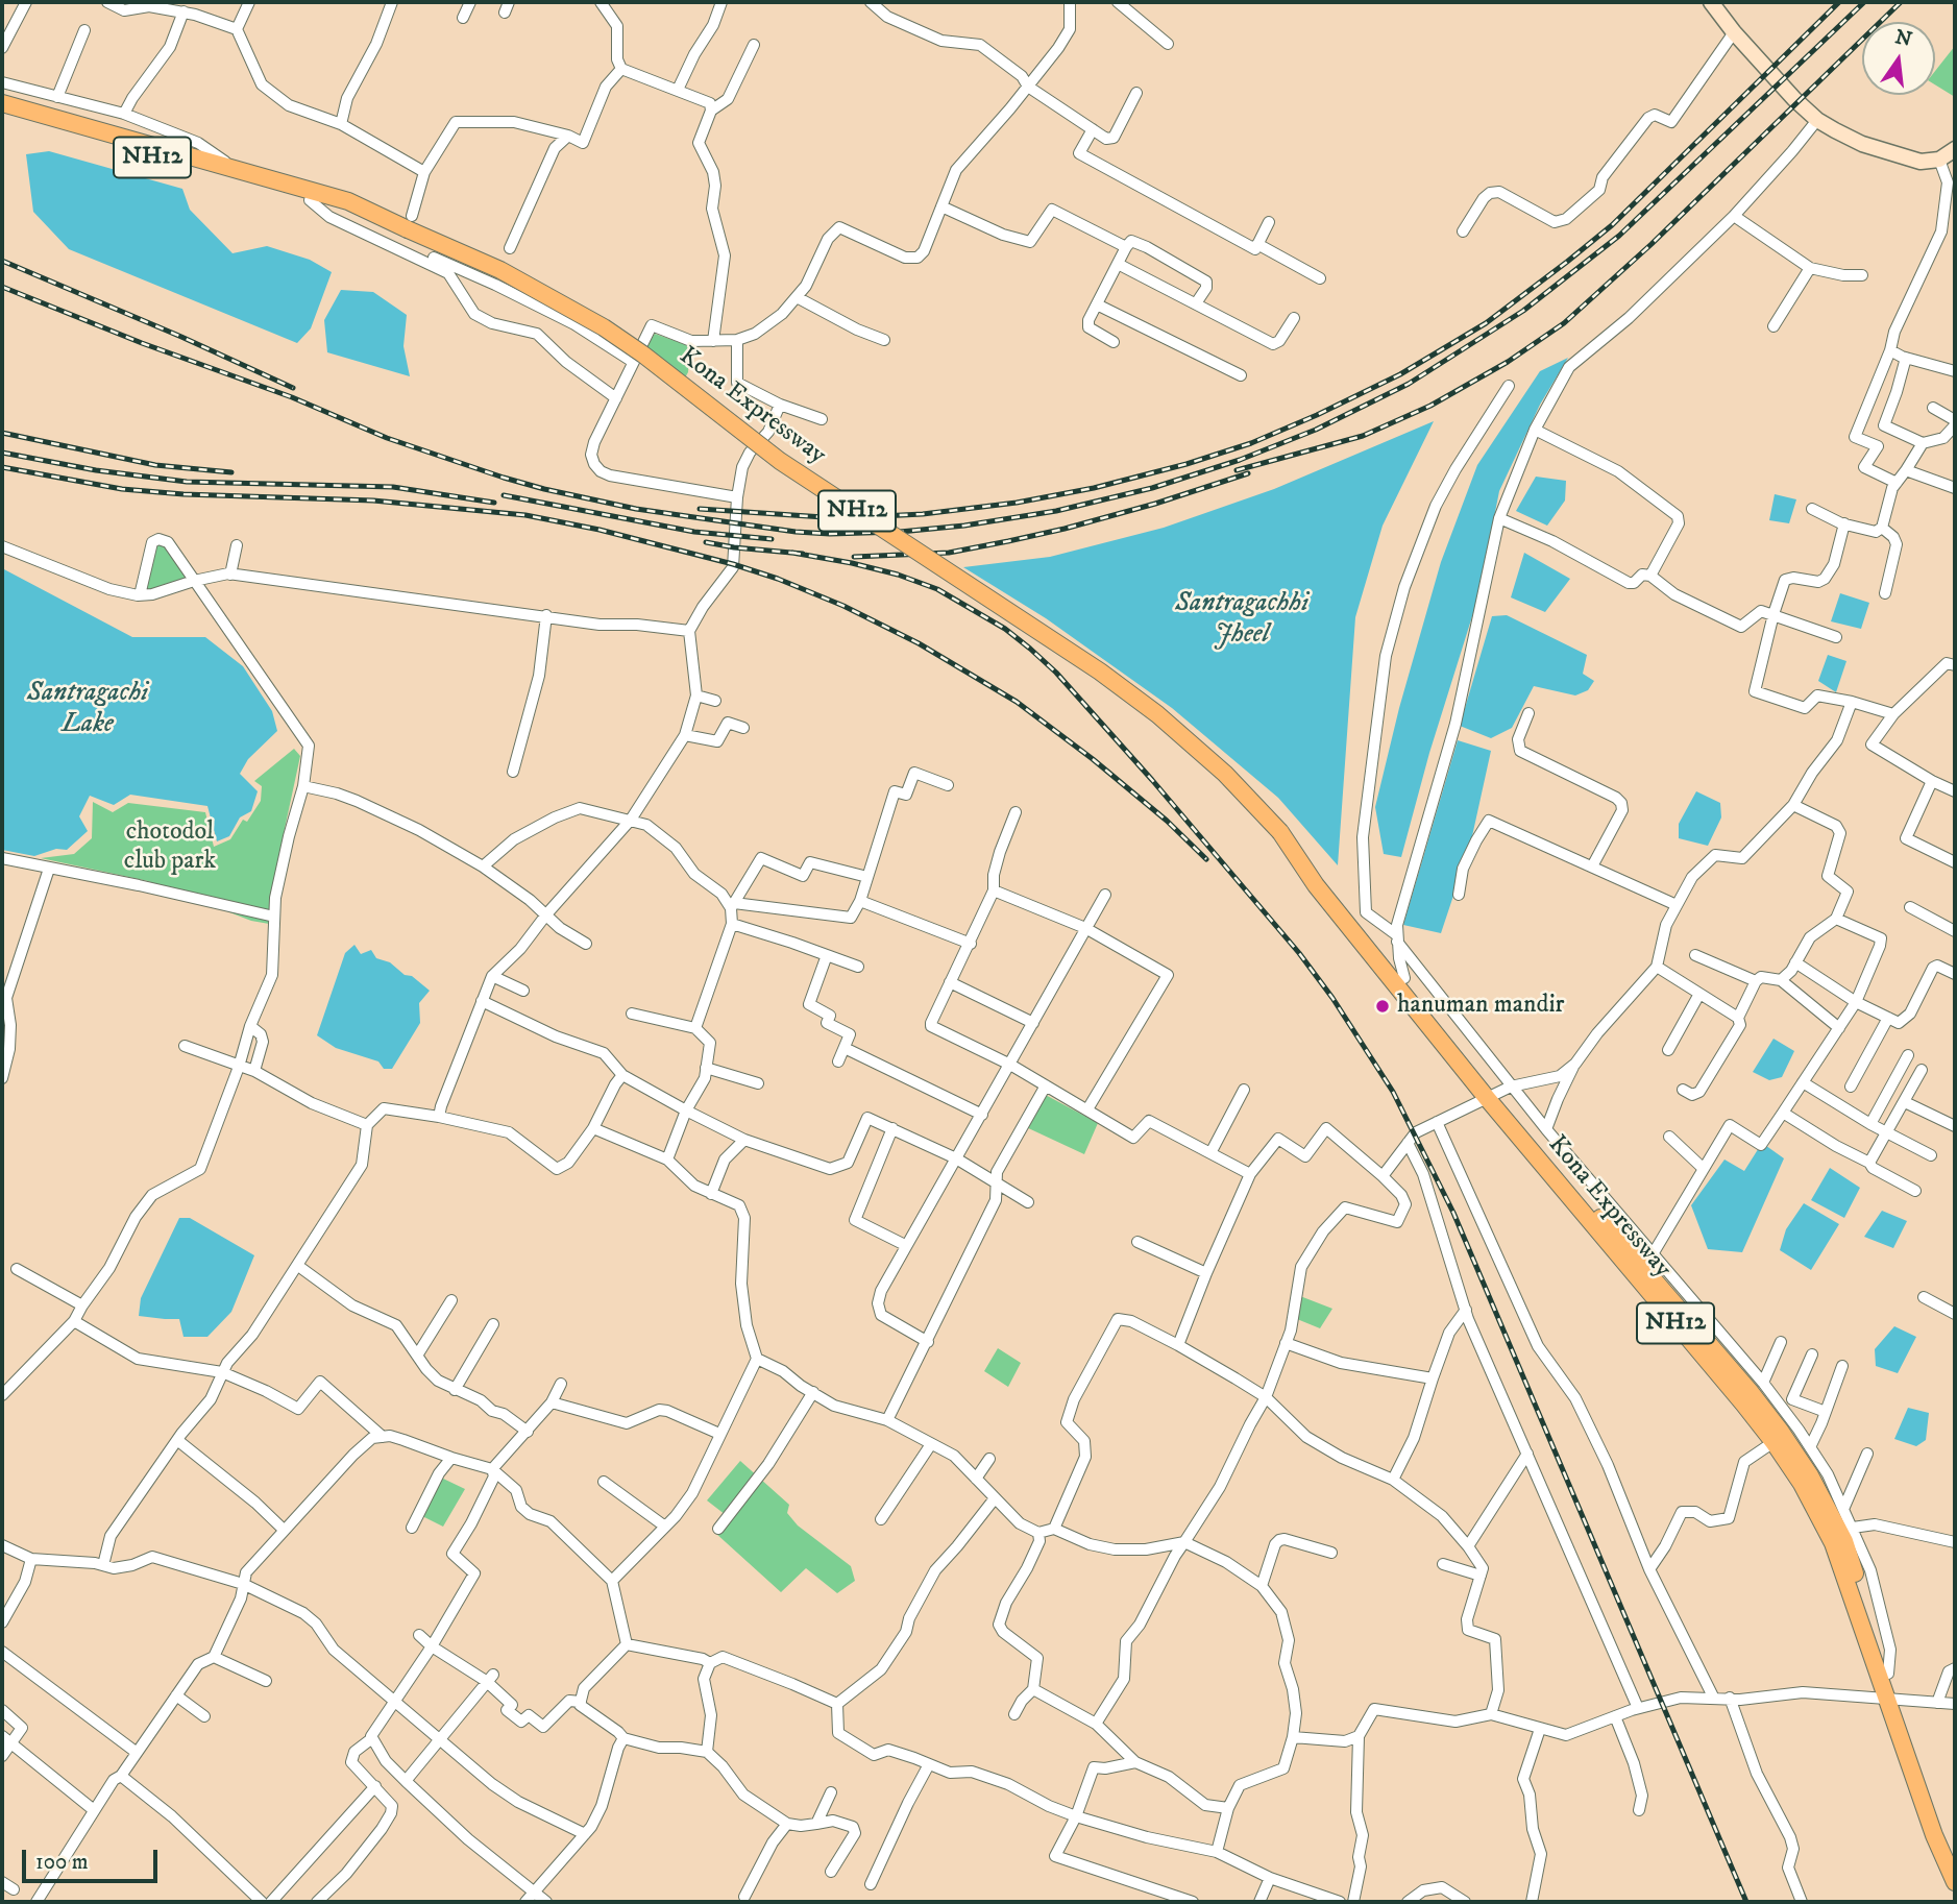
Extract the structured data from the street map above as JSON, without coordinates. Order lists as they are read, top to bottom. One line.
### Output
{"streets":{"highway":["NH12","Kona Expressway"]},"water":["Santragachhi Jheel","Santragachi Lake"],"parks":["chotodol club park"],"places":["hanuman mandir"],"scale_bar":"100 m","north":"top"}
